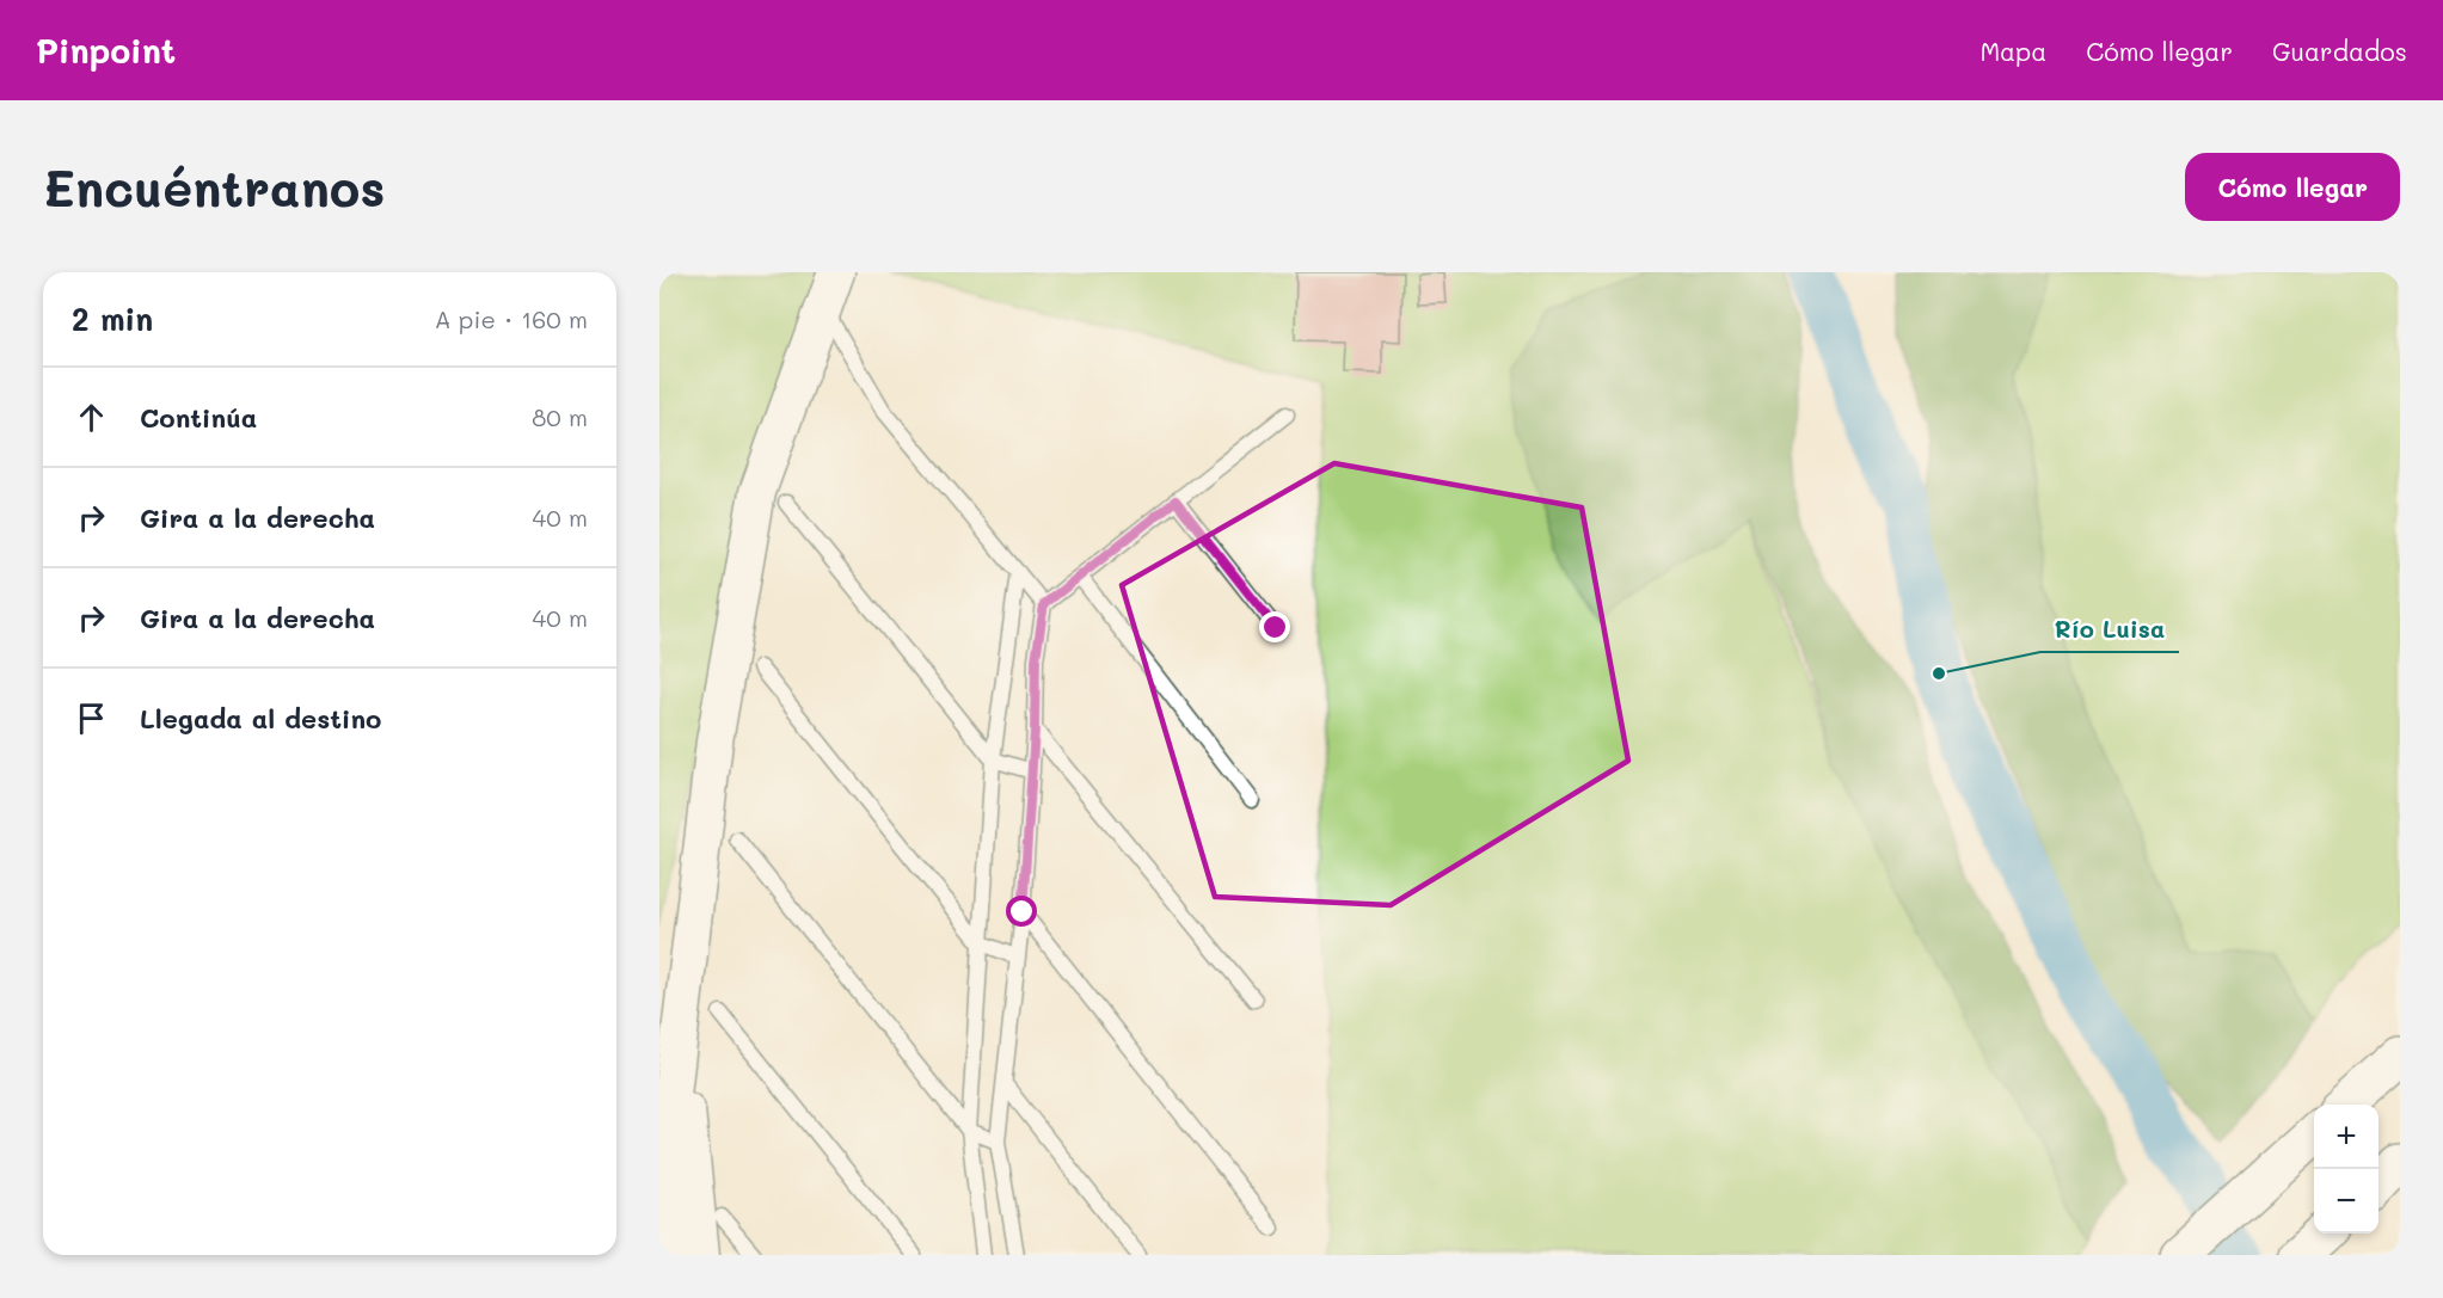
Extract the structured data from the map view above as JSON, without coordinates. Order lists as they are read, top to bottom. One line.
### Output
{"places":["Río Luisa"],"page":{"header":"Pinpoint","nav":["Mapa","Cómo llegar","Guardados"],"buttons":"Cómo llegar","title":"Encuéntranos","heading":["2 min","A pie · 160 m"],"list":[["Continúa","80 m"],["Gira a la derecha","40 m"],["Gira a la derecha","40 m"],"Llegada al destino"],"map_buttons":["+","−"]}}
